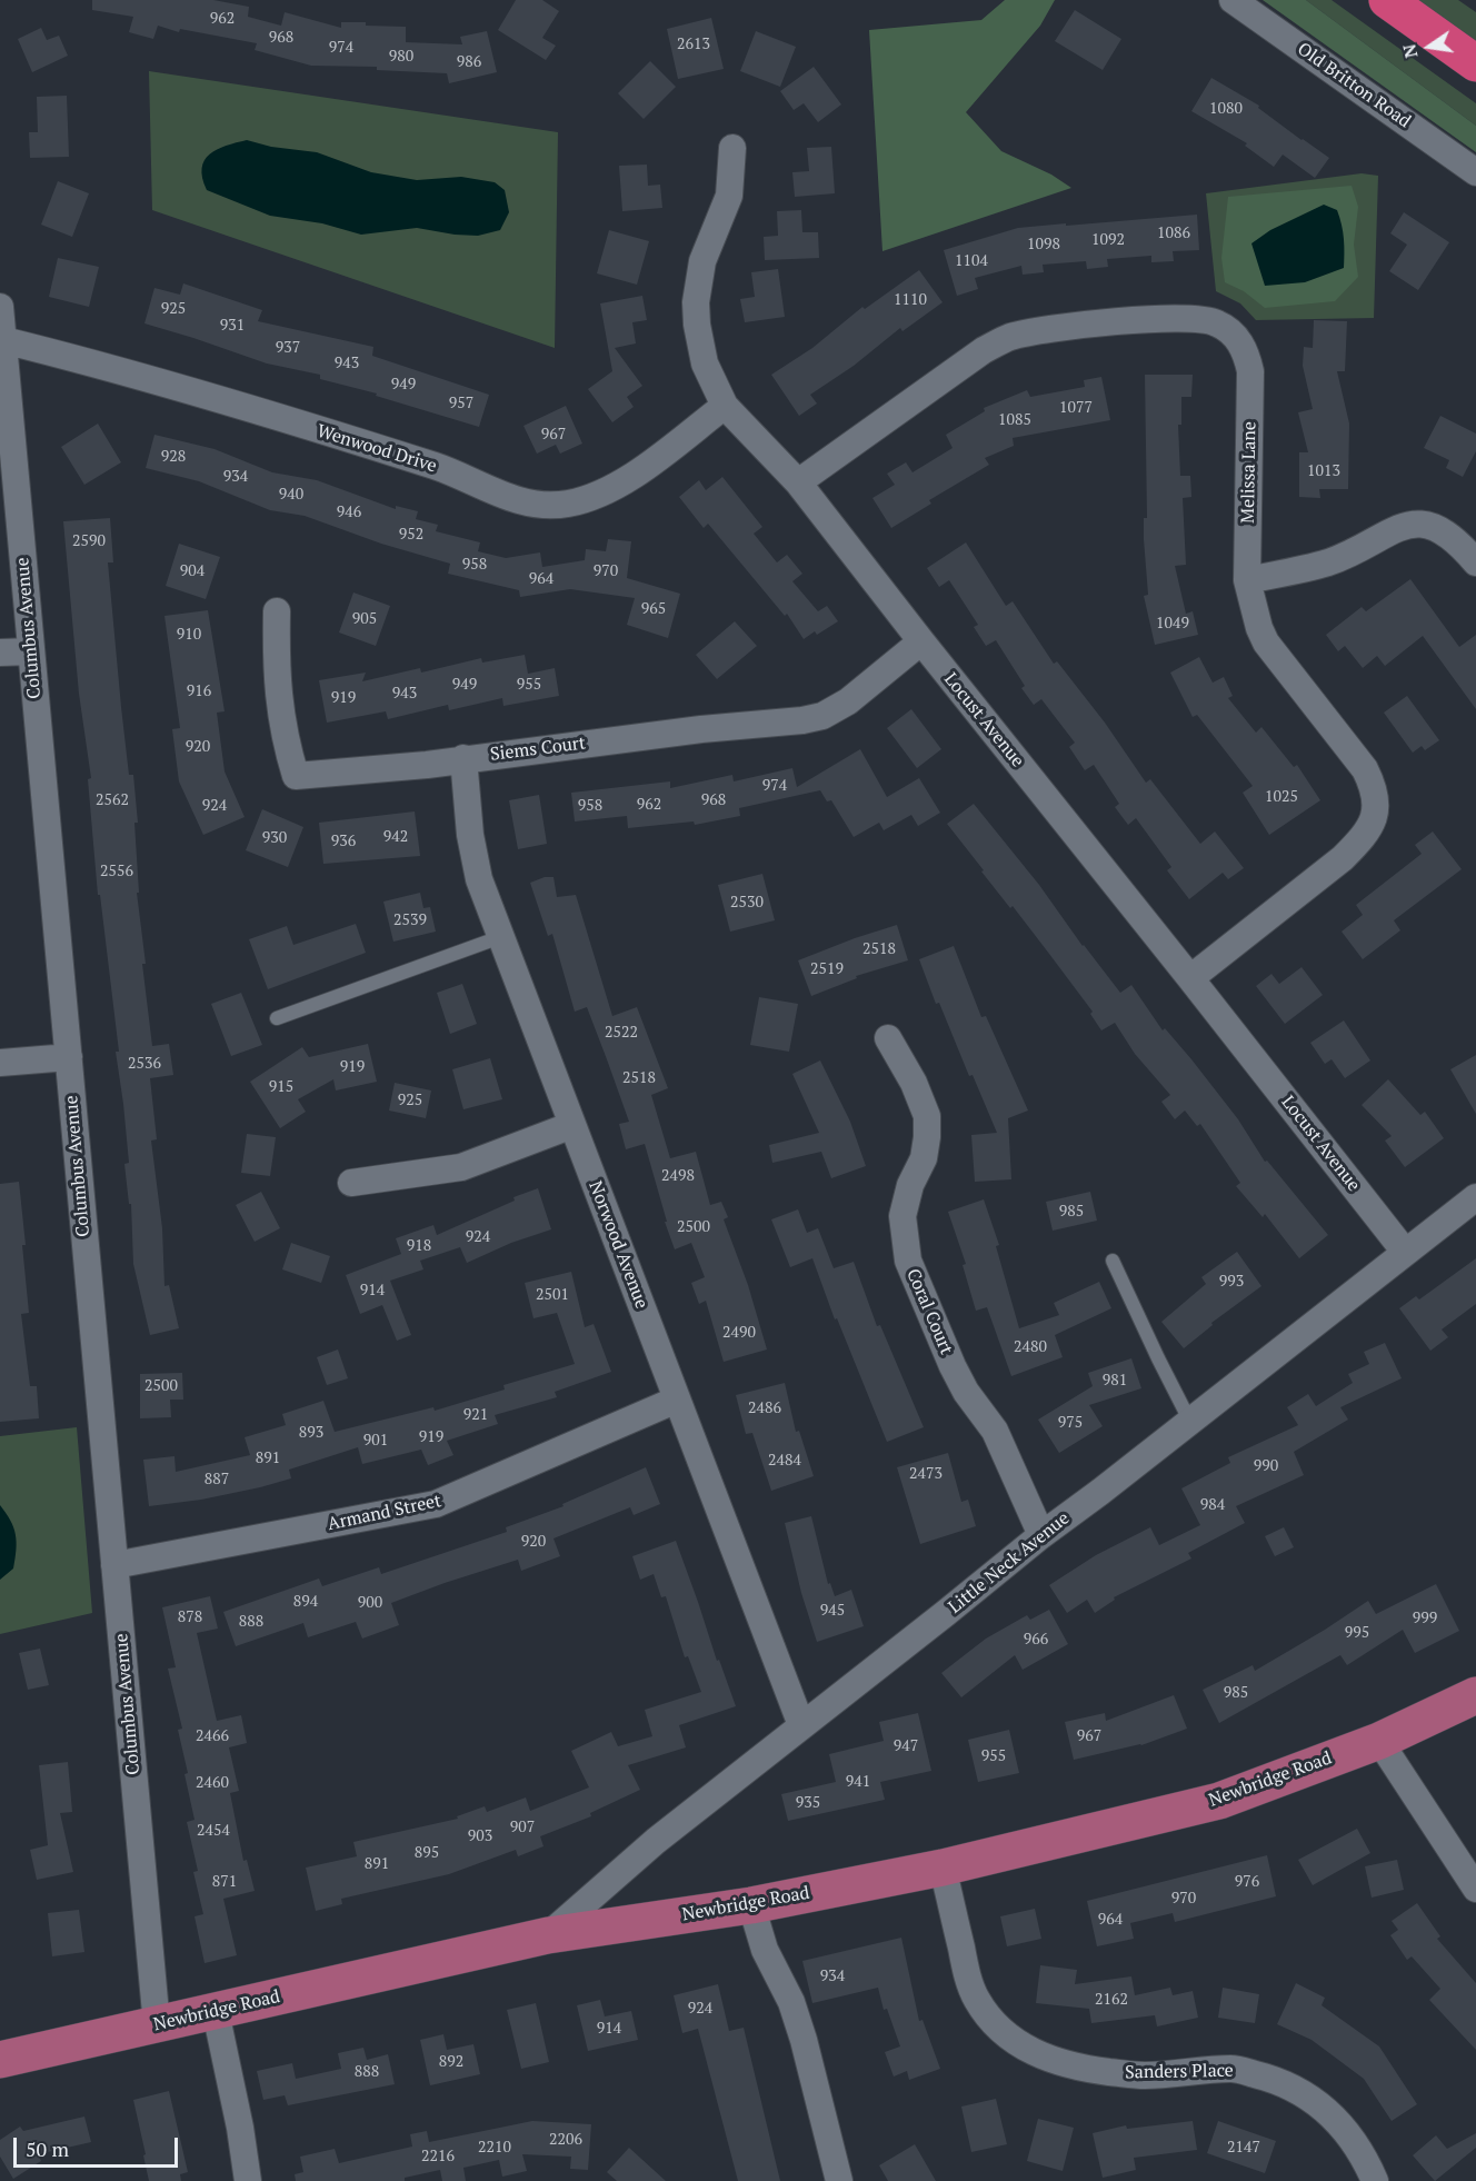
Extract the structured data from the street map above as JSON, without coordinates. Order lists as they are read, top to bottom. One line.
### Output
{"streets":{"main road":["Newbridge Road"],"street":["Old Britton Road","Wenwood Drive","Melissa Lane","Columbus Avenue","Locust Avenue","Siems Court","Norwood Avenue","Coral Court","Armand Street","Little Neck Avenue","Sanders Place"]},"crossings":[["Wenwood Drive","Columbus Avenue"],["Wenwood Drive","Locust Avenue"],["Melissa Lane","Locust Avenue"],["Columbus Avenue","Armand Street"],["Columbus Avenue","Newbridge Road"],["Locust Avenue","Siems Court"],["Locust Avenue","Little Neck Avenue"],["Siems Court","Norwood Avenue"],["Norwood Avenue","Armand Street"],["Norwood Avenue","Little Neck Avenue"],["Coral Court","Little Neck Avenue"],["Little Neck Avenue","Newbridge Road"],["Newbridge Road","Sanders Place"]],"house_numbers":["962","968","2613","974","980","986","1080","1086","1092","1098","1104","1110","925","931","937","943","949","957","1077","1085","967","928","1013","934","940","946","952","2590","958","904","970","964","965","905","1049","910","949","955","916","943","919","920","974","1025","2562","968","962","924","958","942","930","936","2556","2530","2539","2518","2519","2522","2536","919","2518","915","925","2498","985","2500","924","918","993","914","2501","2490","2480","981","2500","2486","921","975","893","919","901","891","2484","990","2473","887","984","920","894","900","945","878","999","888","995","966","985","2466","967","947","955","941","2460","935","907","2454","903","895","891","871","976","970","964","934","2162","924","914","892","888","2206","2210","2147","2216"],"scale_bar":"50 m","north":"left"}
